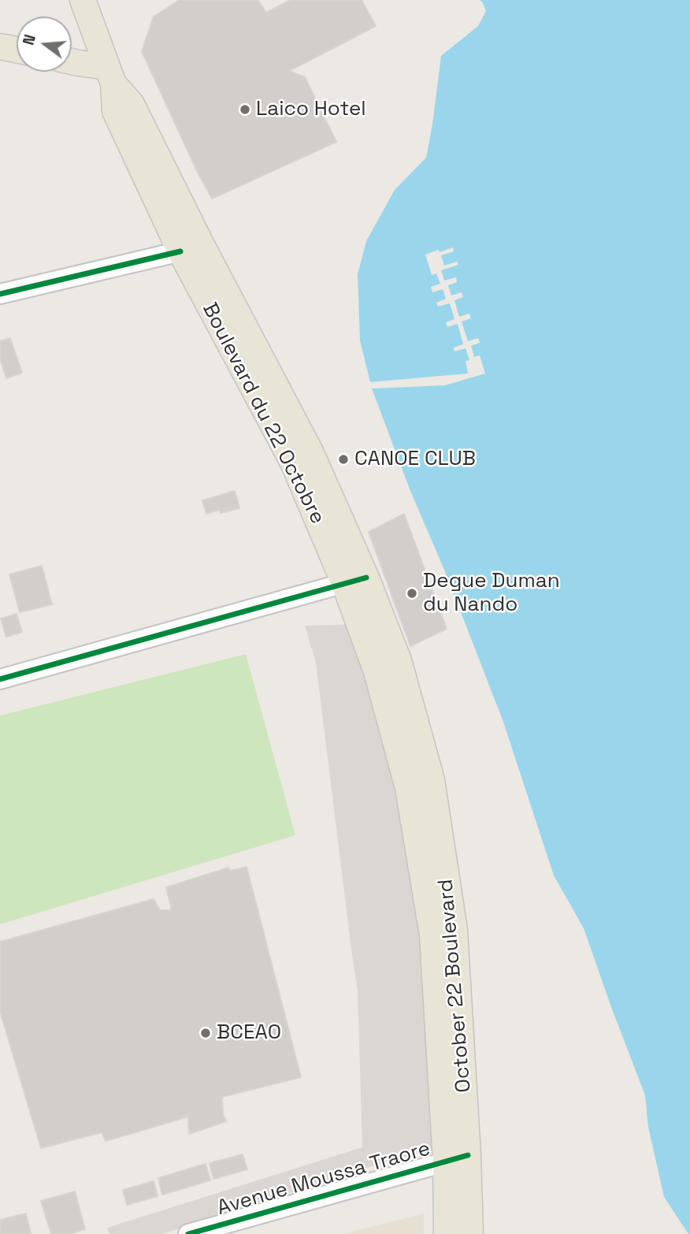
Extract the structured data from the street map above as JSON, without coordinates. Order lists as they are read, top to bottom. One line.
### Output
{"streets":{"main road":["Boulevard du 22 Octobre"],"street":["Avenue Moussa Traore"]},"crossings":[["Boulevard du 22 Octobre","Avenue Moussa Traore"]],"places":["Laico Hotel","CANOE CLUB","Degue Duman du Nando","BCEAO"],"north":"left"}
